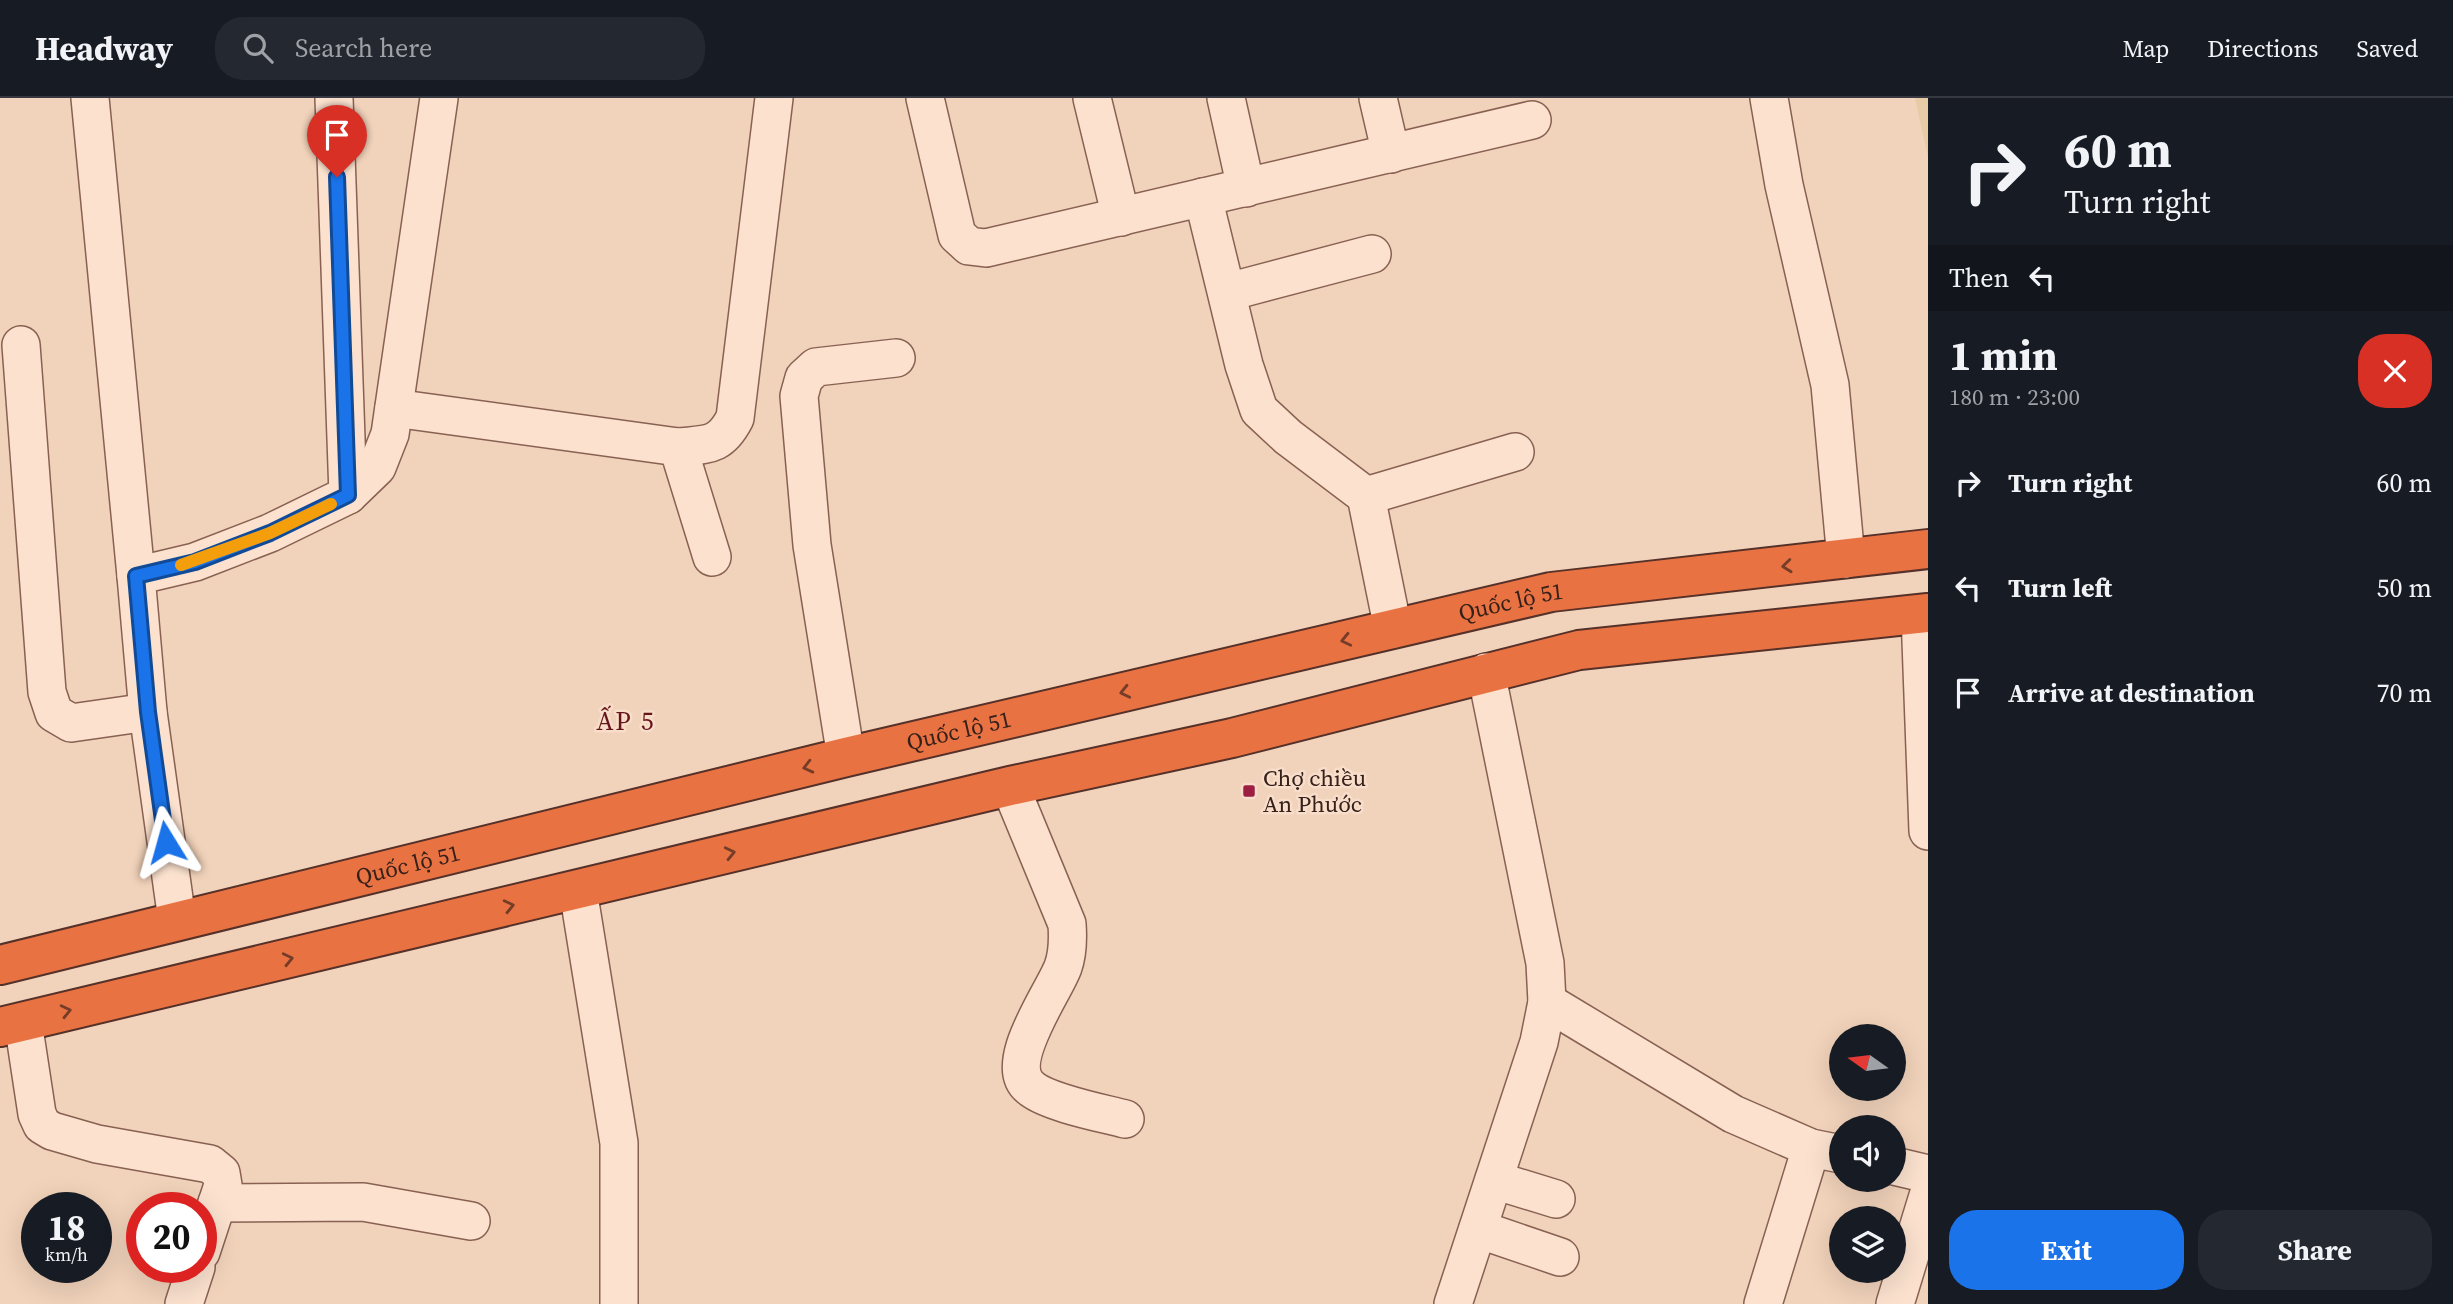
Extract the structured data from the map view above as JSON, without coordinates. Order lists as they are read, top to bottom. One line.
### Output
{"streets":{"highway":["Quốc lộ 51"]},"districts":["ẤP 5"],"places":{"transit":["Chợ chiều An Phước"]},"north":"left","page":{"header":"Headway","search":"Search here","nav":["Map","Directions","Saved"],"turn":["60 m","Turn right"],"then":"Then","heading":["1 min","180 m · 23:00"],"list":[{"name":"Turn right","value":"60 m"},{"name":"Turn left","value":"50 m"},{"name":"Arrive at destination","value":"70 m"}],"speed":"18 km/h","limit":"20","buttons":["Exit","Share"]}}
